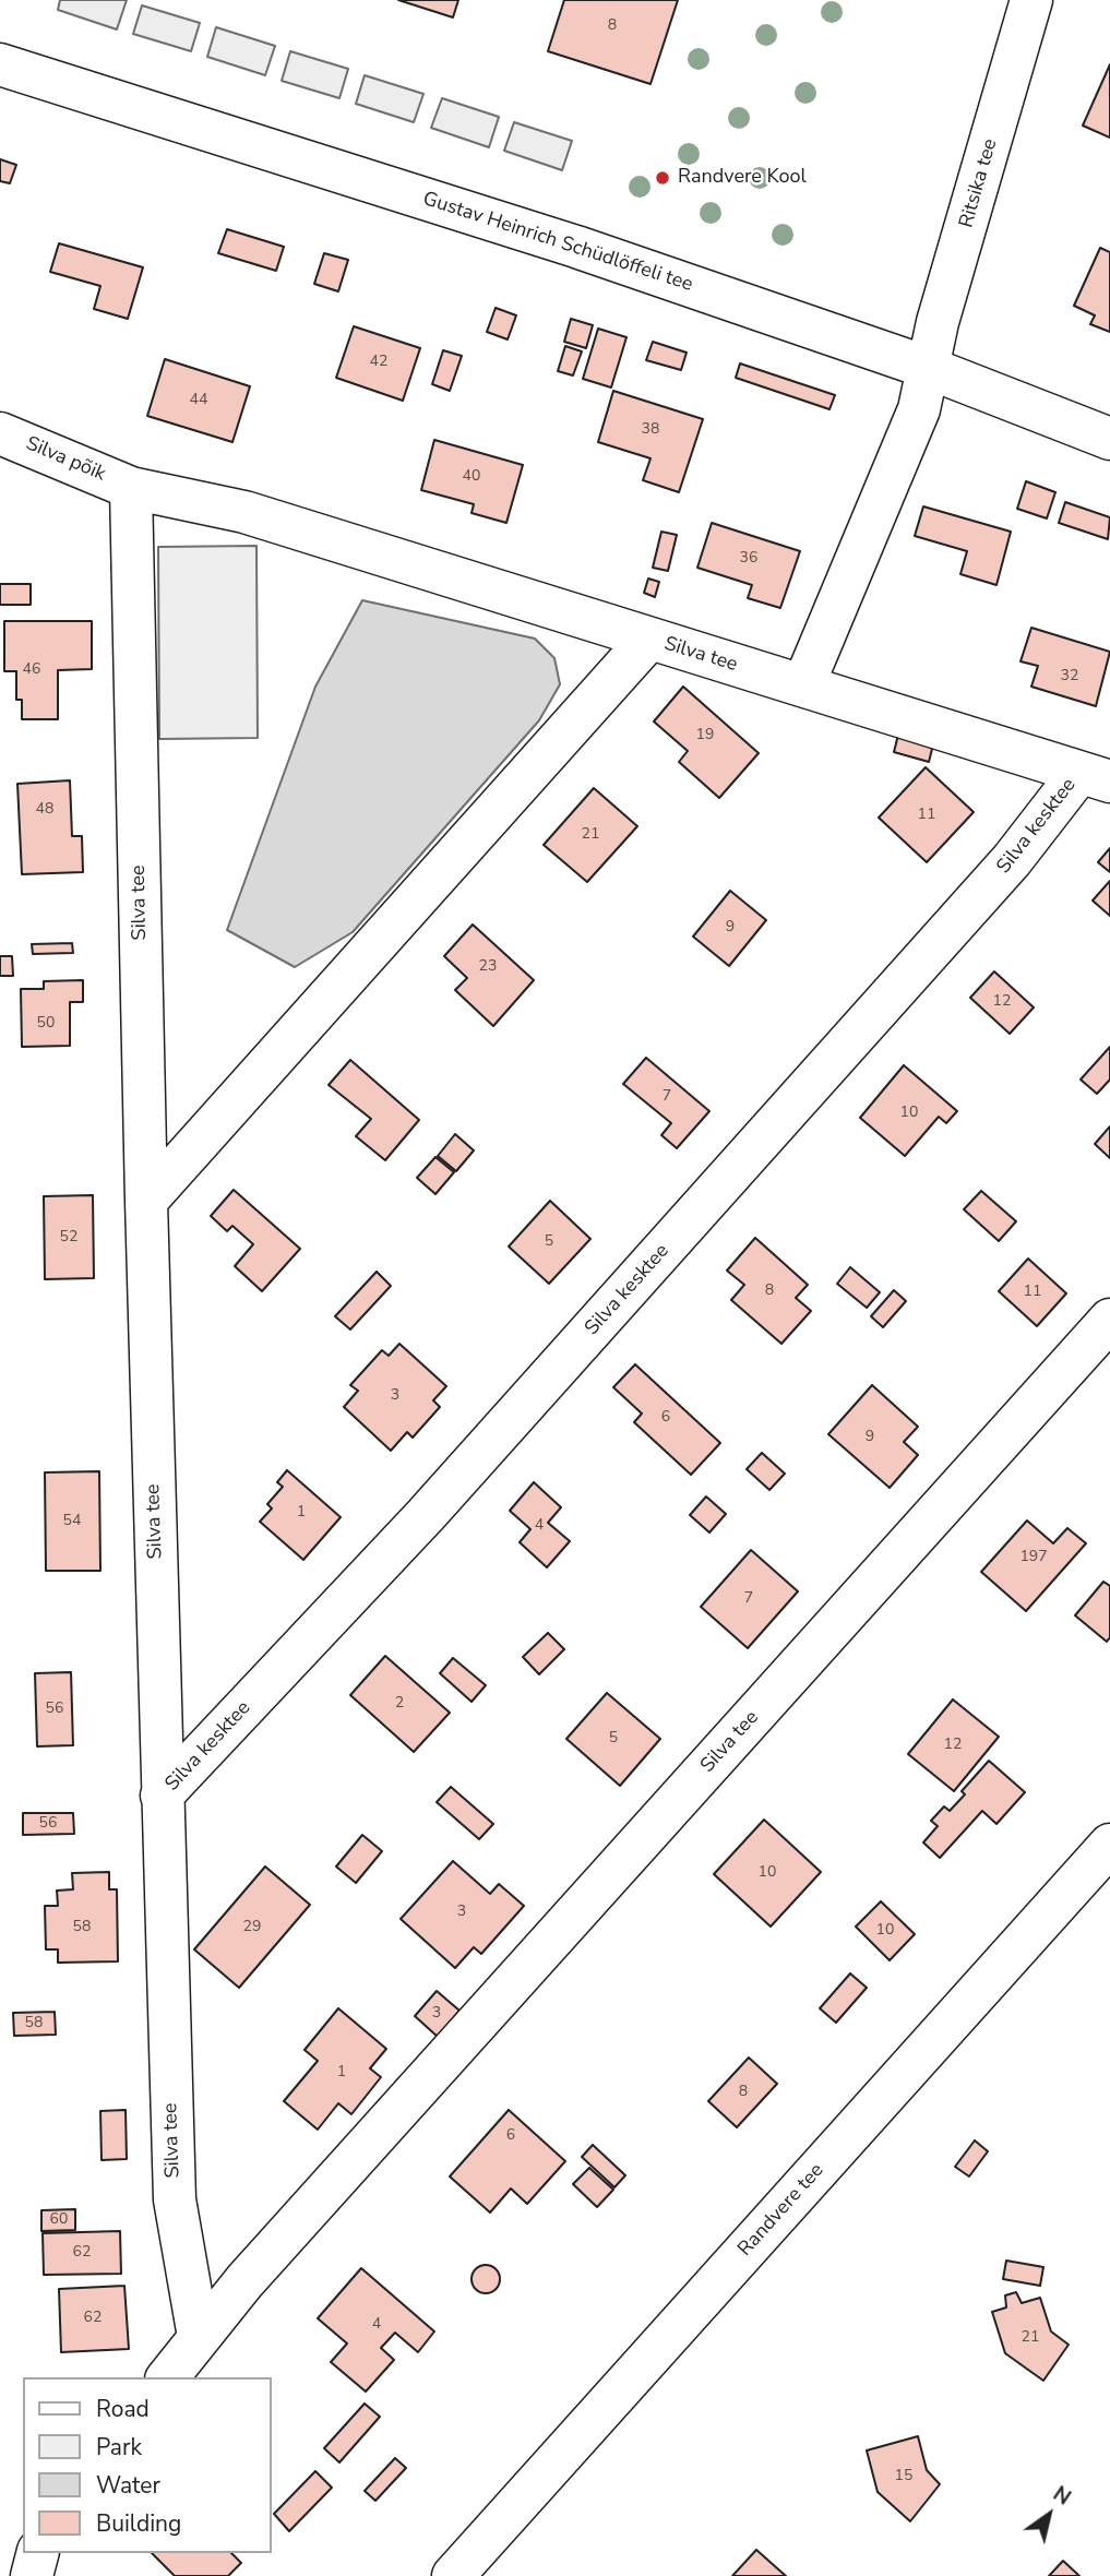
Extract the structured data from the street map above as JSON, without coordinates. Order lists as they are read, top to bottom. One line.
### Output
{"streets":{"street":["Ritsika tee","Gustav Heinrich Schüdlöffeli tee","Silva põik","Silva tee","Silva kesktee","Randvere tee"]},"crossings":[["Ritsika tee","Gustav Heinrich Schüdlöffeli tee"],["Ritsika tee","Silva tee"],["Silva põik","Silva tee"],["Silva tee","Silva kesktee"]],"places":["Randvere Kool"],"house_numbers":["8","42","44","38","40","36","46","32","19","48","11","21","9","23","12","50","7","10","52","5","8","11","3","6","9","1","54","4","197","7","2","56","5","12","56","10","3","58","29","10","3","58","1","8","6","60","62","62","4","21","15"],"legend":["Road","Park","Water","Building"],"north":"top right"}
